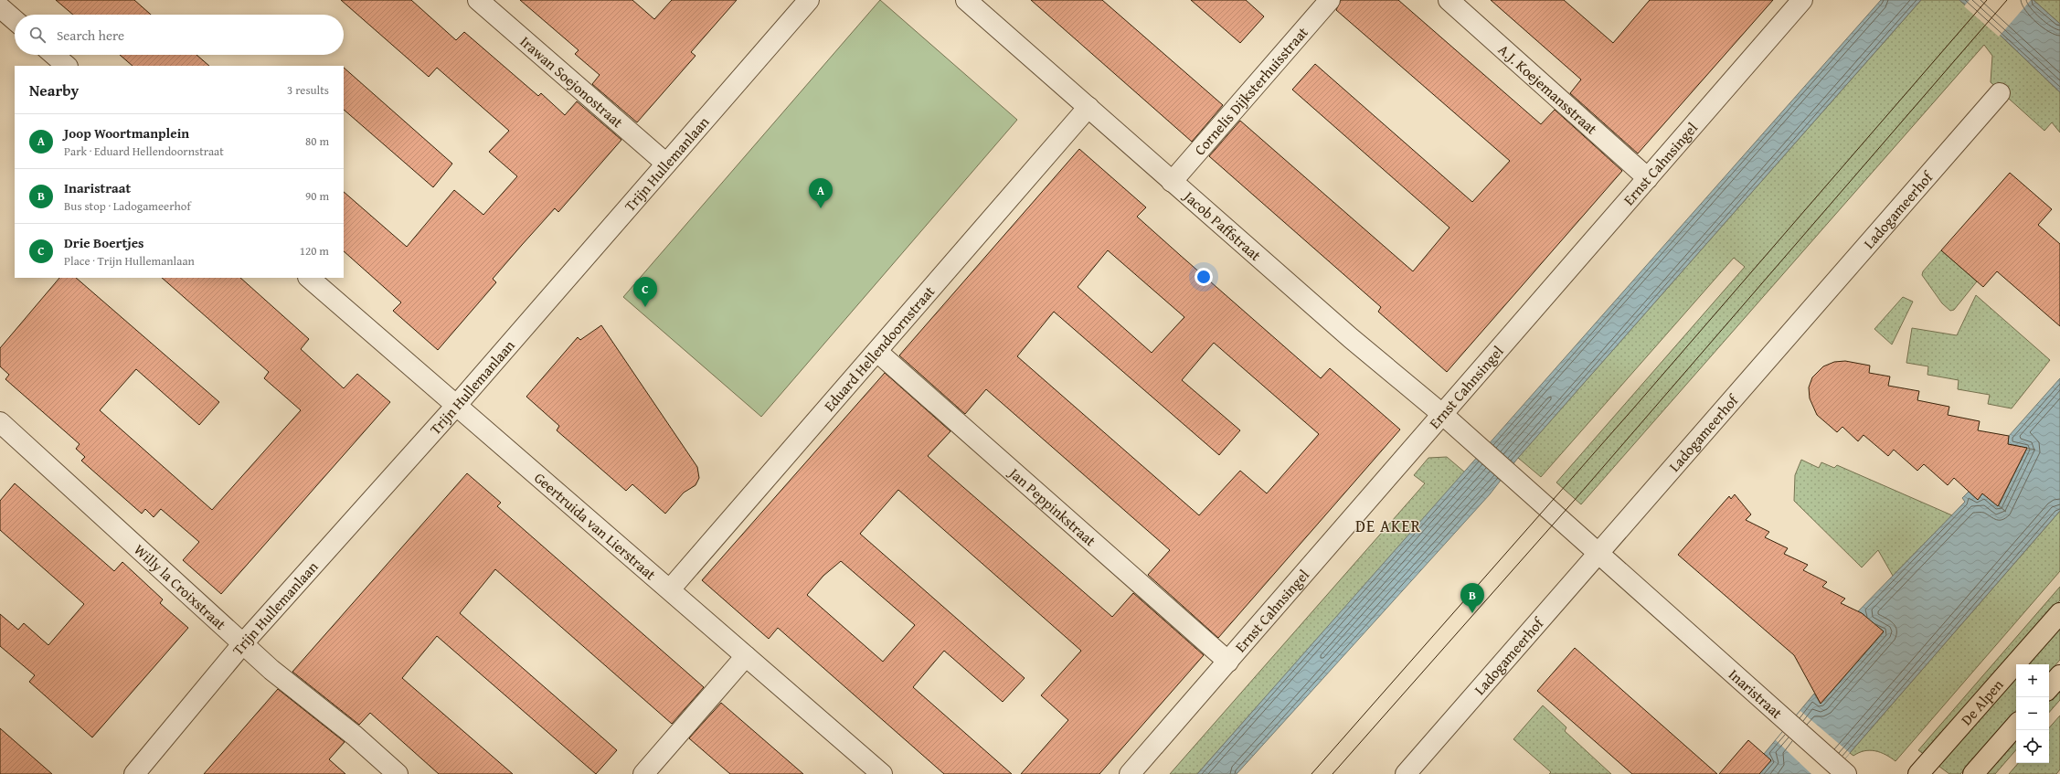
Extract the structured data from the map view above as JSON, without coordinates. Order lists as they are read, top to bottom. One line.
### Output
{"streets":{"main road":["De Alpen"],"street":["Irawan Soejonostraat","A.J. Koejemansstraat","Cornelis Dijksterhuisstraat","Trijn Hullemanlaan","Ernst Cahnsingel","Ladogameerhof","Jacob Paffstraat","Eduard Hellendoornstraat","Jan Peppinkstraat","Geertruida van Lierstraat","Willy la Croixstraat","Inaristraat"]},"crossings":[["Irawan Soejonostraat","Trijn Hullemanlaan"],["A.J. Koejemansstraat","Ernst Cahnsingel"],["Cornelis Dijksterhuisstraat","Jacob Paffstraat"],["Trijn Hullemanlaan","Geertruida van Lierstraat"],["Trijn Hullemanlaan","Willy la Croixstraat"],["Ernst Cahnsingel","Jacob Paffstraat"],["Ernst Cahnsingel","Jan Peppinkstraat"],["Ladogameerhof","Inaristraat"],["Jacob Paffstraat","Eduard Hellendoornstraat"],["Jacob Paffstraat","Inaristraat"],["Eduard Hellendoornstraat","Jan Peppinkstraat"],["Eduard Hellendoornstraat","Geertruida van Lierstraat"]],"districts":["DE AKER"],"page":{"search":"Search here","heading":["Nearby","3 results"],"list":[{"mark":"A","name":"Joop Woortmanplein","note":"Park · Eduard Hellendoornstraat","value":"80 m"},{"mark":"B","name":"Inaristraat","note":"Bus stop · Ladogameerhof","value":"90 m"},{"mark":"C","name":"Drie Boertjes","note":"Place · Trijn Hullemanlaan","value":"120 m"}],"pins":["A","C","B"],"map_buttons":["+","−"]}}
